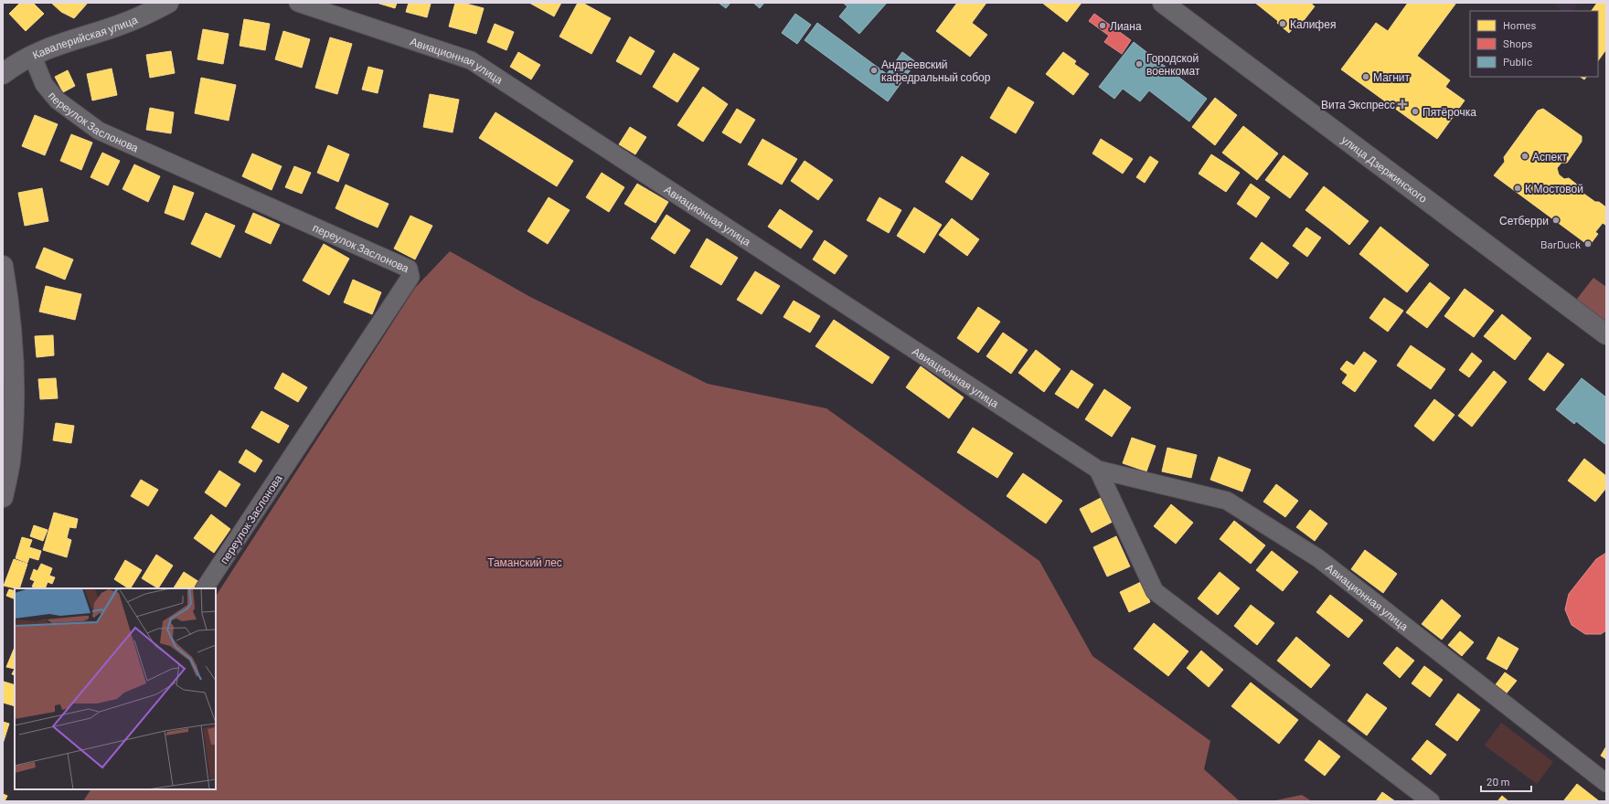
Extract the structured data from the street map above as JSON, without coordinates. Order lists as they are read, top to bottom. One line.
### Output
{"streets":{"street":["Кавалерийская улица","Авиационная улица","переулок Заслонова","улица Дзержинского"]},"crossings":[["Кавалерийская улица","переулок Заслонова"]],"parks":["Таманский лес"],"places":{"other":["Калифея","Лиана","Городской военкомат","Андреевский кафедральный собор","Магнит","Пятёрочка","Аспект","К Мостовой","Сетберри","BarDuck"],"health":["Вита Экспресс"]},"legend":["Homes","Shops","Public"],"scale_bar":"20 m"}
